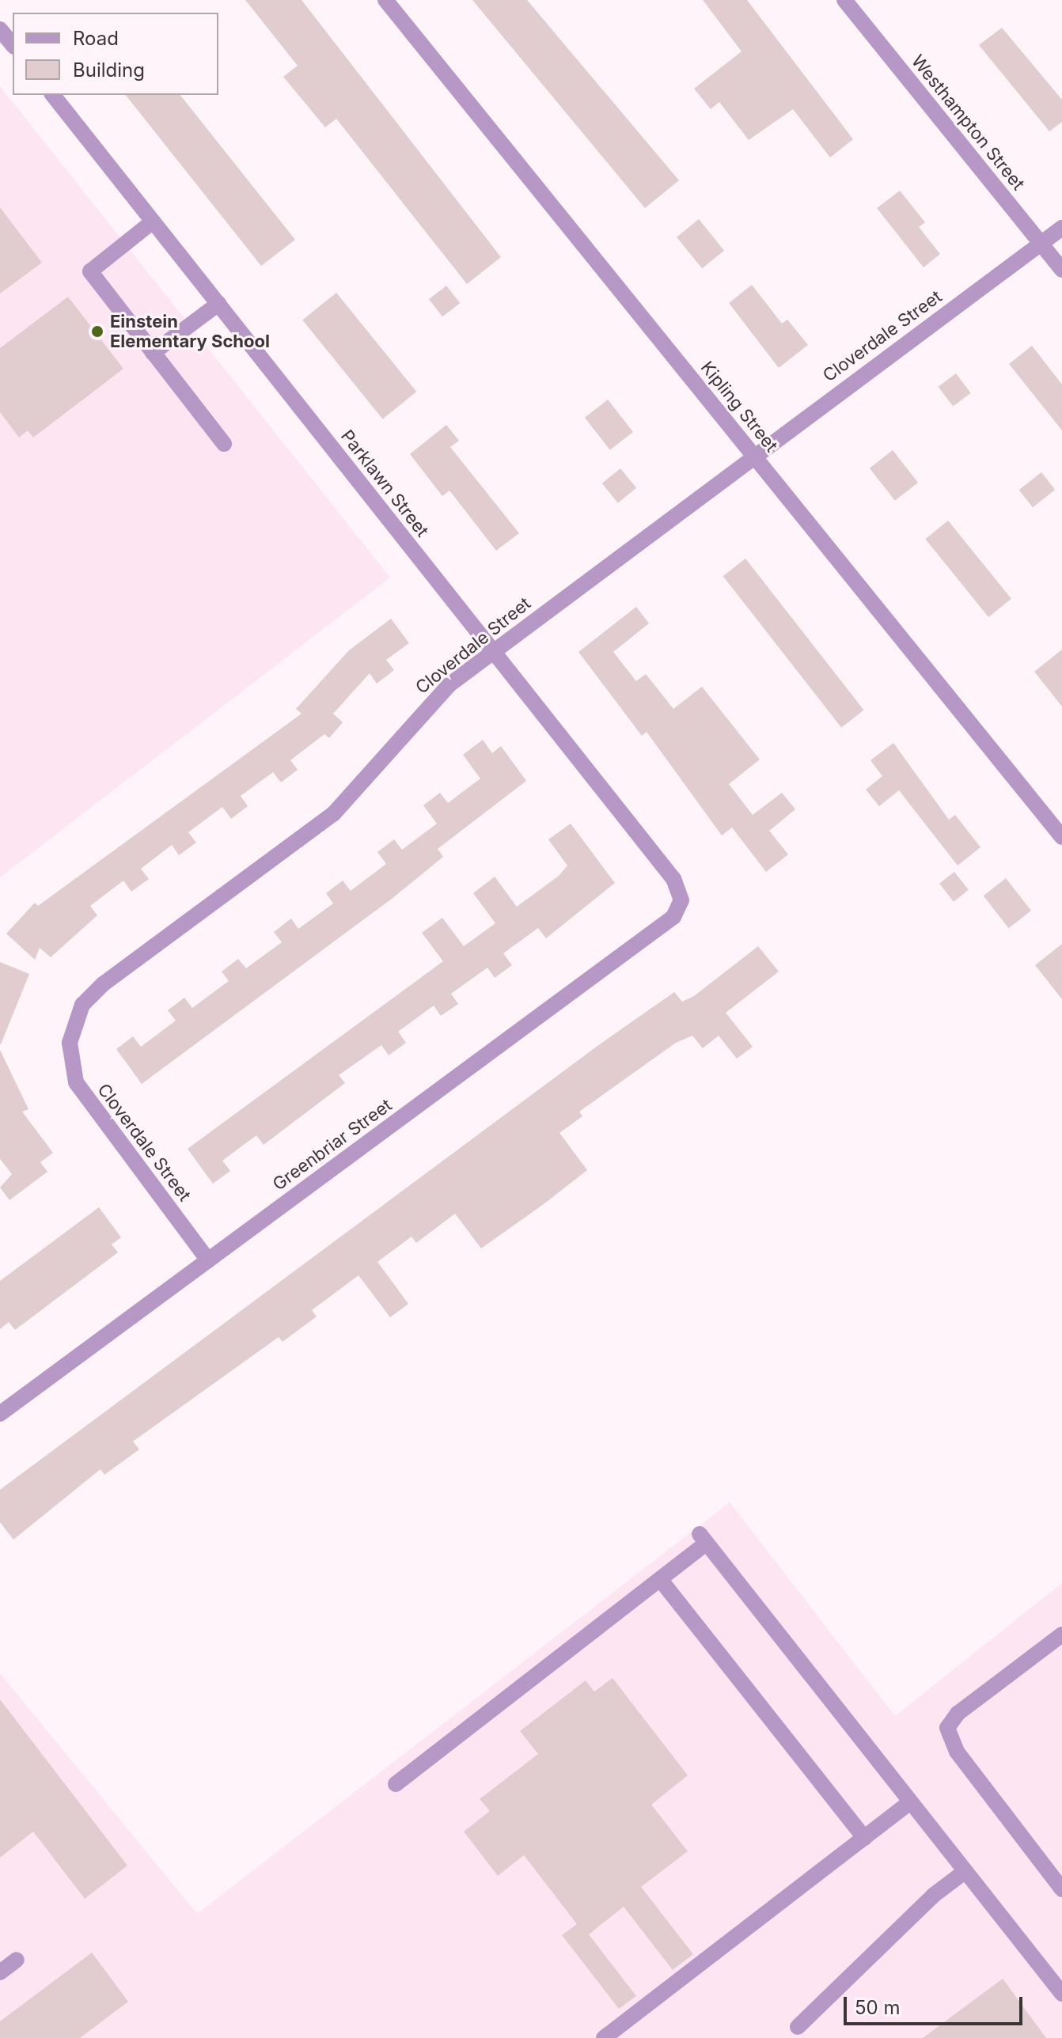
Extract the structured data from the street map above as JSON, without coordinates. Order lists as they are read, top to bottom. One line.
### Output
{"streets":{"street":["Westhampton Street","Cloverdale Street","Kipling Street","Parklawn Street","Greenbriar Street"]},"crossings":[["Westhampton Street","Cloverdale Street"],["Cloverdale Street","Kipling Street"],["Cloverdale Street","Parklawn Street"],["Cloverdale Street","Greenbriar Street"],["Parklawn Street","Greenbriar Street"]],"places":["Einstein Elementary School"],"legend":["Road","Building"],"scale_bar":"50 m"}
